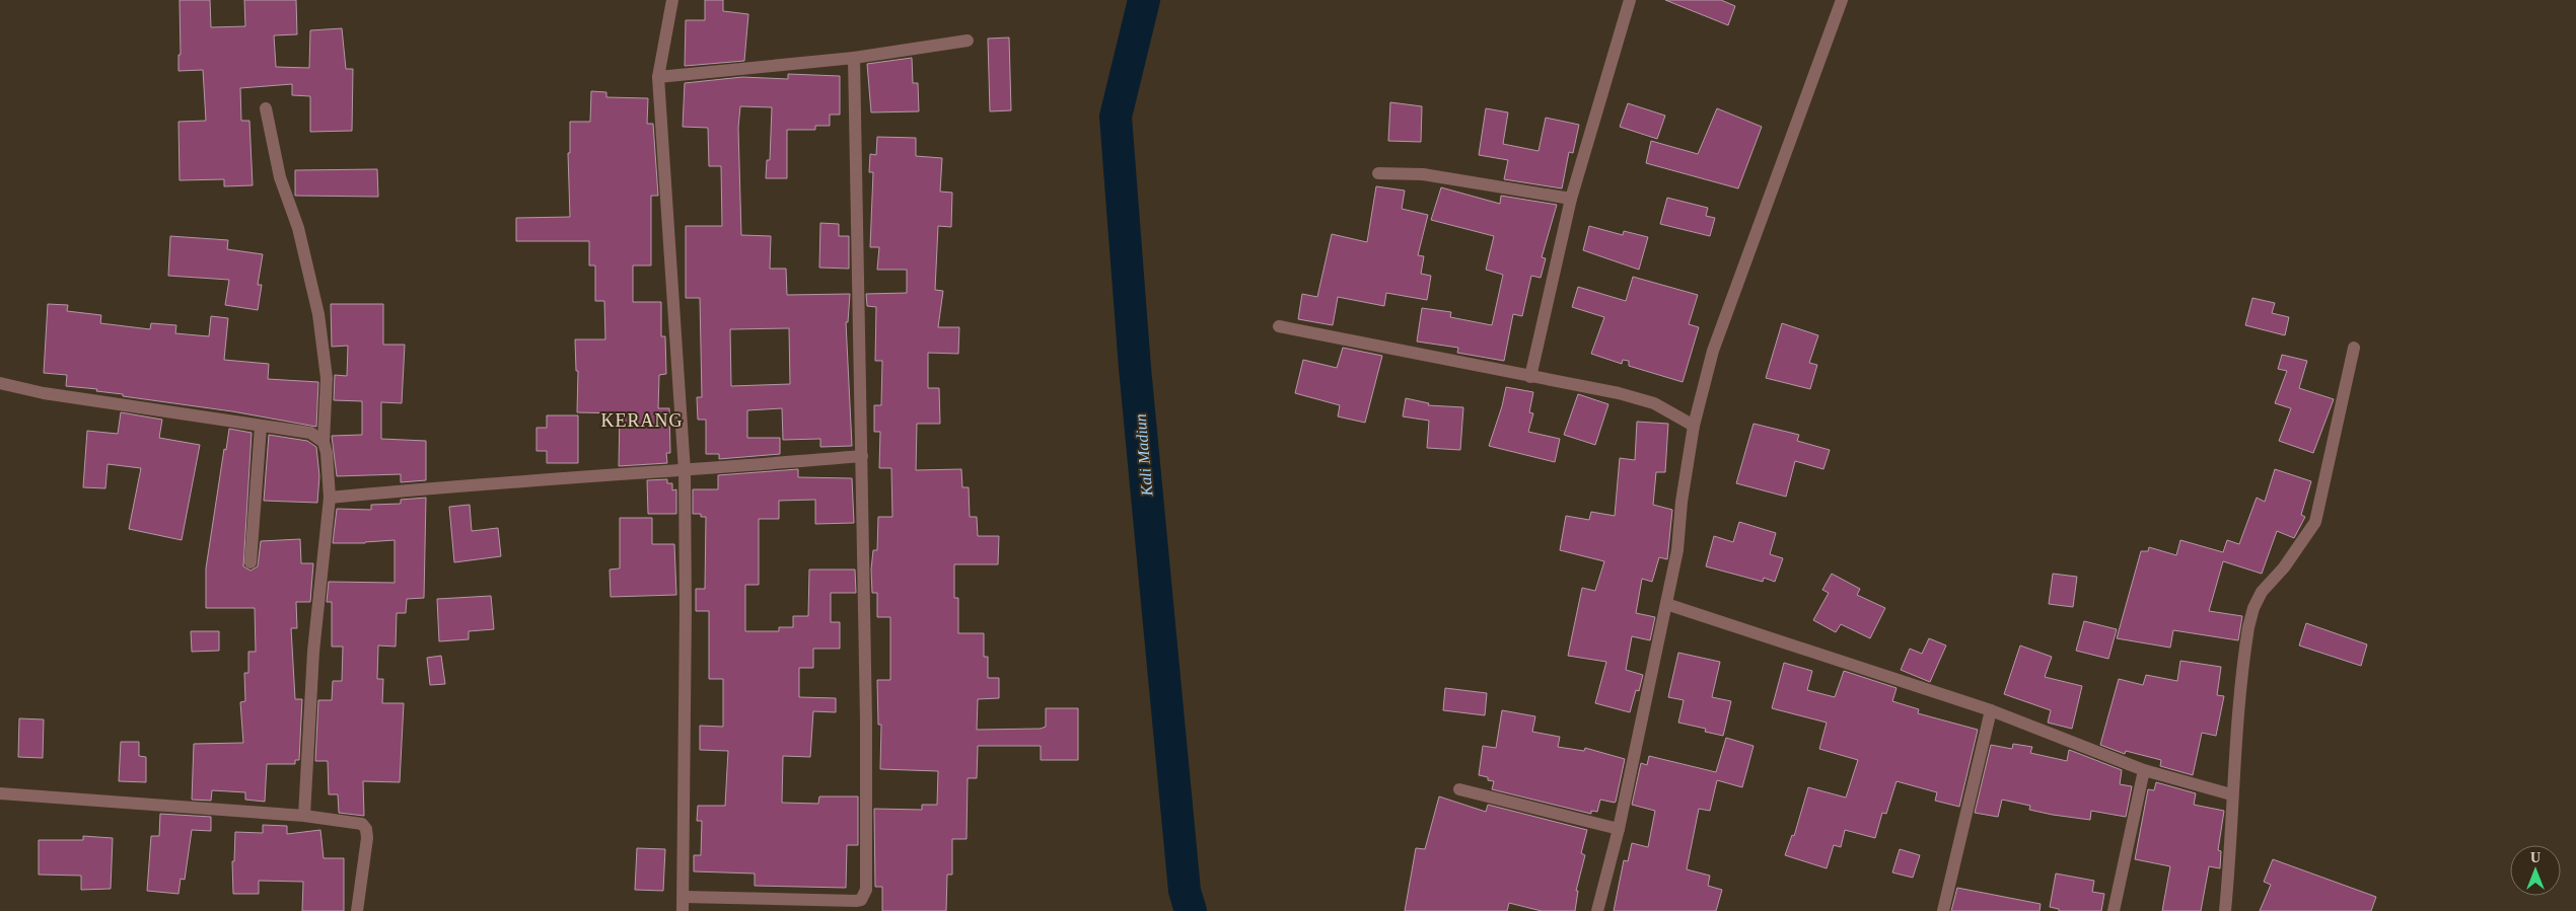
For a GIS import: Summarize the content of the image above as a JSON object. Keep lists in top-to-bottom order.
{
  "districts": ["KERANG"],
  "water": ["Kali Madiun"],
  "north": "top"
}
